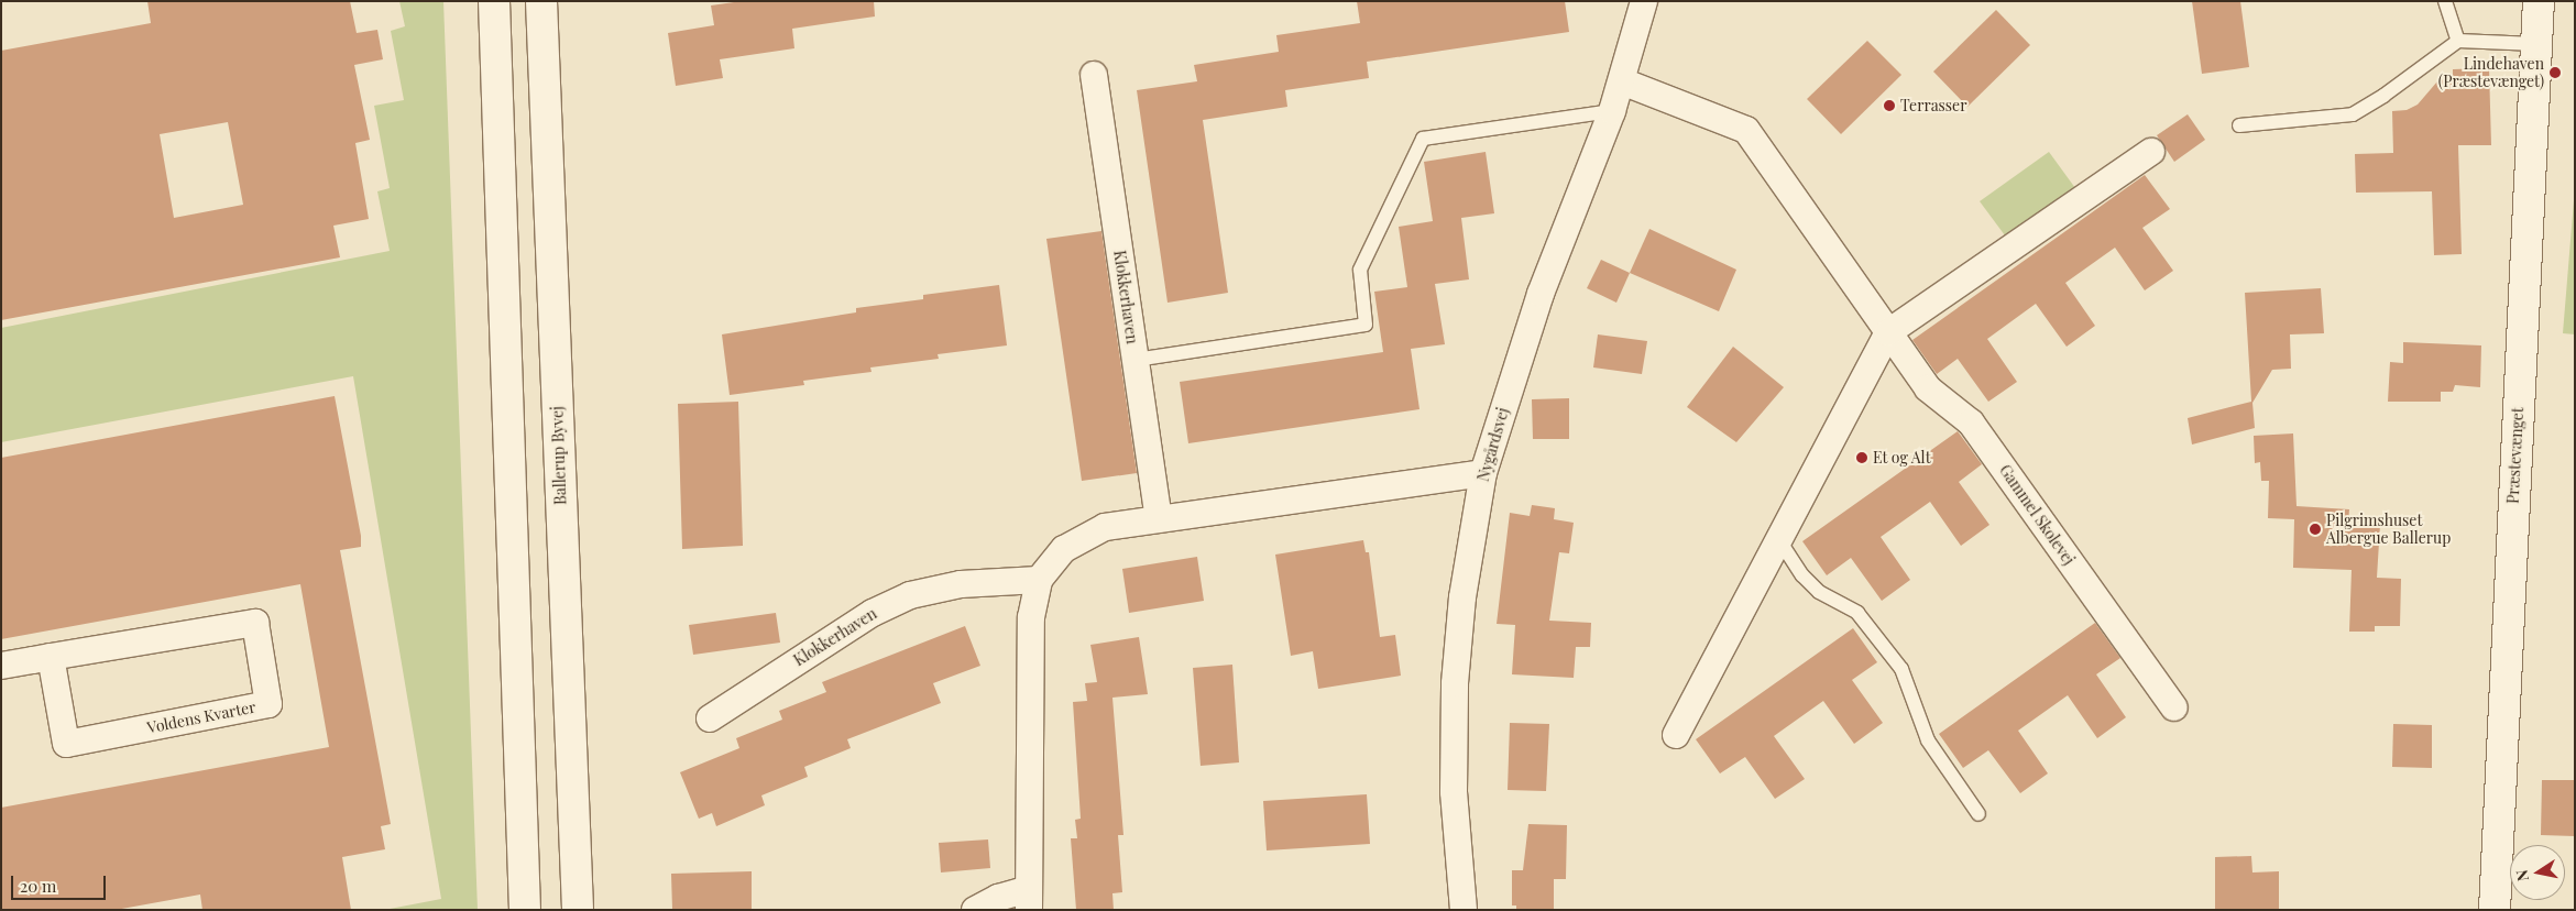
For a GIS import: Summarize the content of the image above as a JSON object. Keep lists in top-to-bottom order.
{
  "streets": {
    "main road": ["Ballerup Byvej", "Præstevænget"],
    "street": [
      "Klokkerhaven",
      "Nygårdsvej",
      "Gammel Skolevej",
      "Voldens Kvarter"
    ]
  },
  "crossings": [
    ["Nygårdsvej", "Gammel Skolevej"]
  ],
  "places": [
    "Lindehaven (Præstevænget)",
    "Terrasser",
    "Et og Alt",
    "Pilgrimshuset Albergue Ballerup"
  ],
  "scale_bar": "20 m",
  "north": "left"
}
